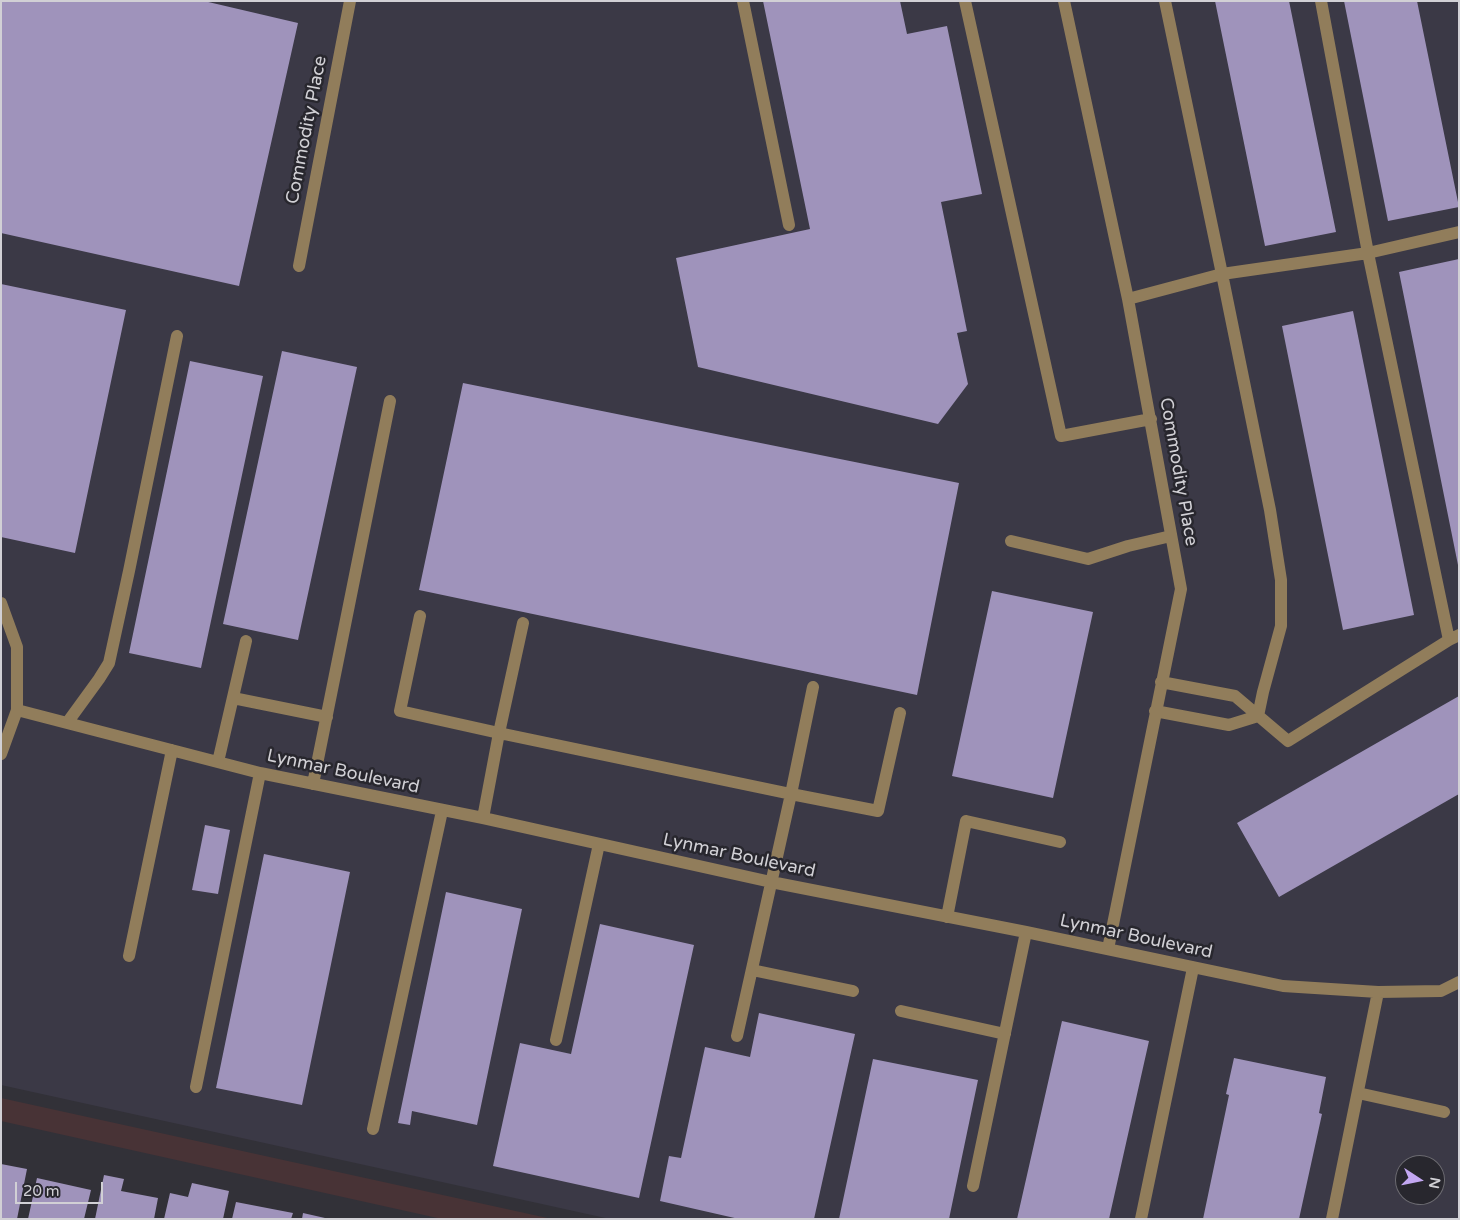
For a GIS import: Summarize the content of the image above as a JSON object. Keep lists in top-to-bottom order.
{
  "streets": {
    "lane": ["Commodity Place", "Lynmar Boulevard"]
  },
  "crossings": [
    ["Commodity Place", "Lynmar Boulevard"]
  ],
  "scale_bar": "20 m",
  "north": "right"
}
